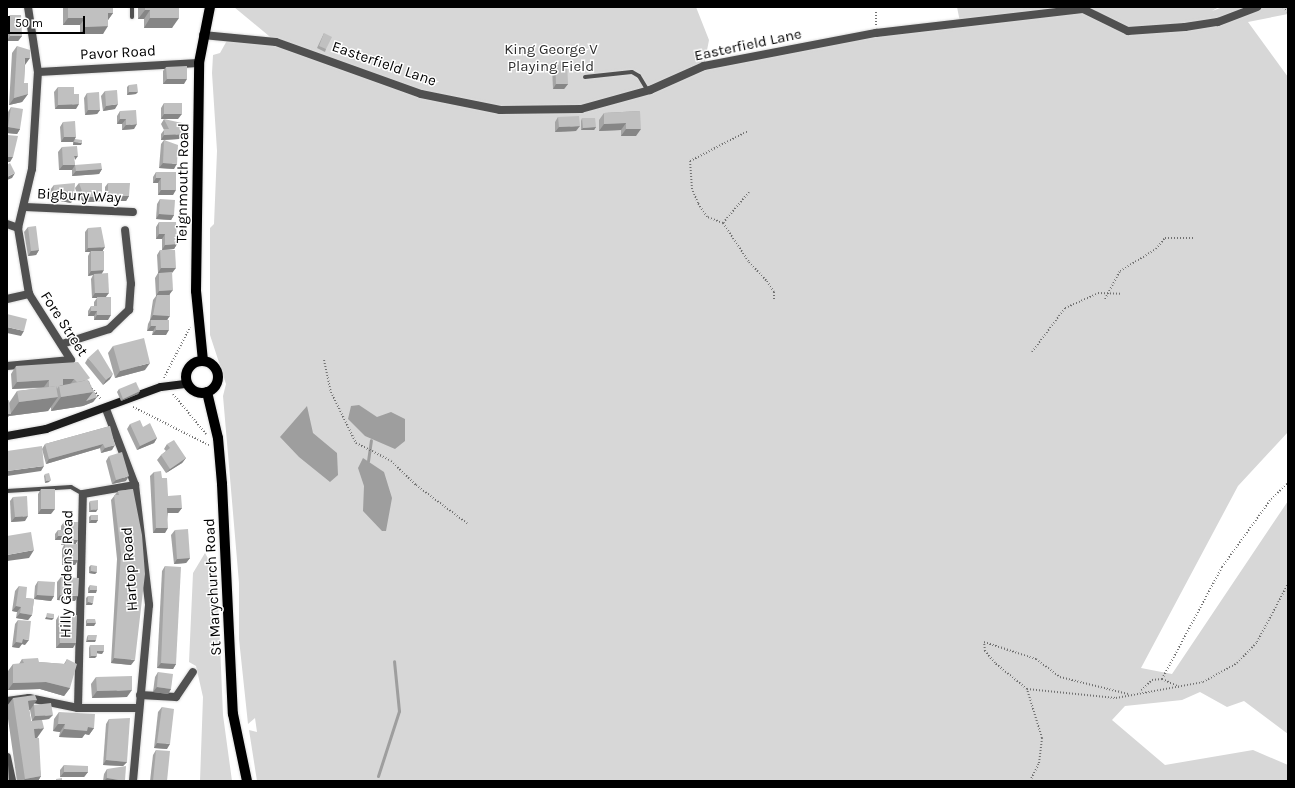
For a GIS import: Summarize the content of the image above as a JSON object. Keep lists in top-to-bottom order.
{
  "streets": {
    "main road": ["Teignmouth Road", "St Marychurch Road"],
    "street": [
      "Easterfield Lane",
      "Pavor Road",
      "Bigbury Way",
      "Fore Street",
      "Hartop Road",
      "Hilly Gardens Road"
    ]
  },
  "crossings": [
    ["Easterfield Lane", "Teignmouth Road"],
    ["Pavor Road", "Teignmouth Road"],
    ["Pavor Road", "Fore Street"],
    ["Teignmouth Road", "St Marychurch Road"],
    ["Bigbury Way", "Fore Street"],
    ["Fore Street", "Hartop Road"],
    ["Hartop Road", "Hilly Gardens Road"]
  ],
  "parks": ["King George V Playing Field"],
  "scale_bar": "50 m"
}
